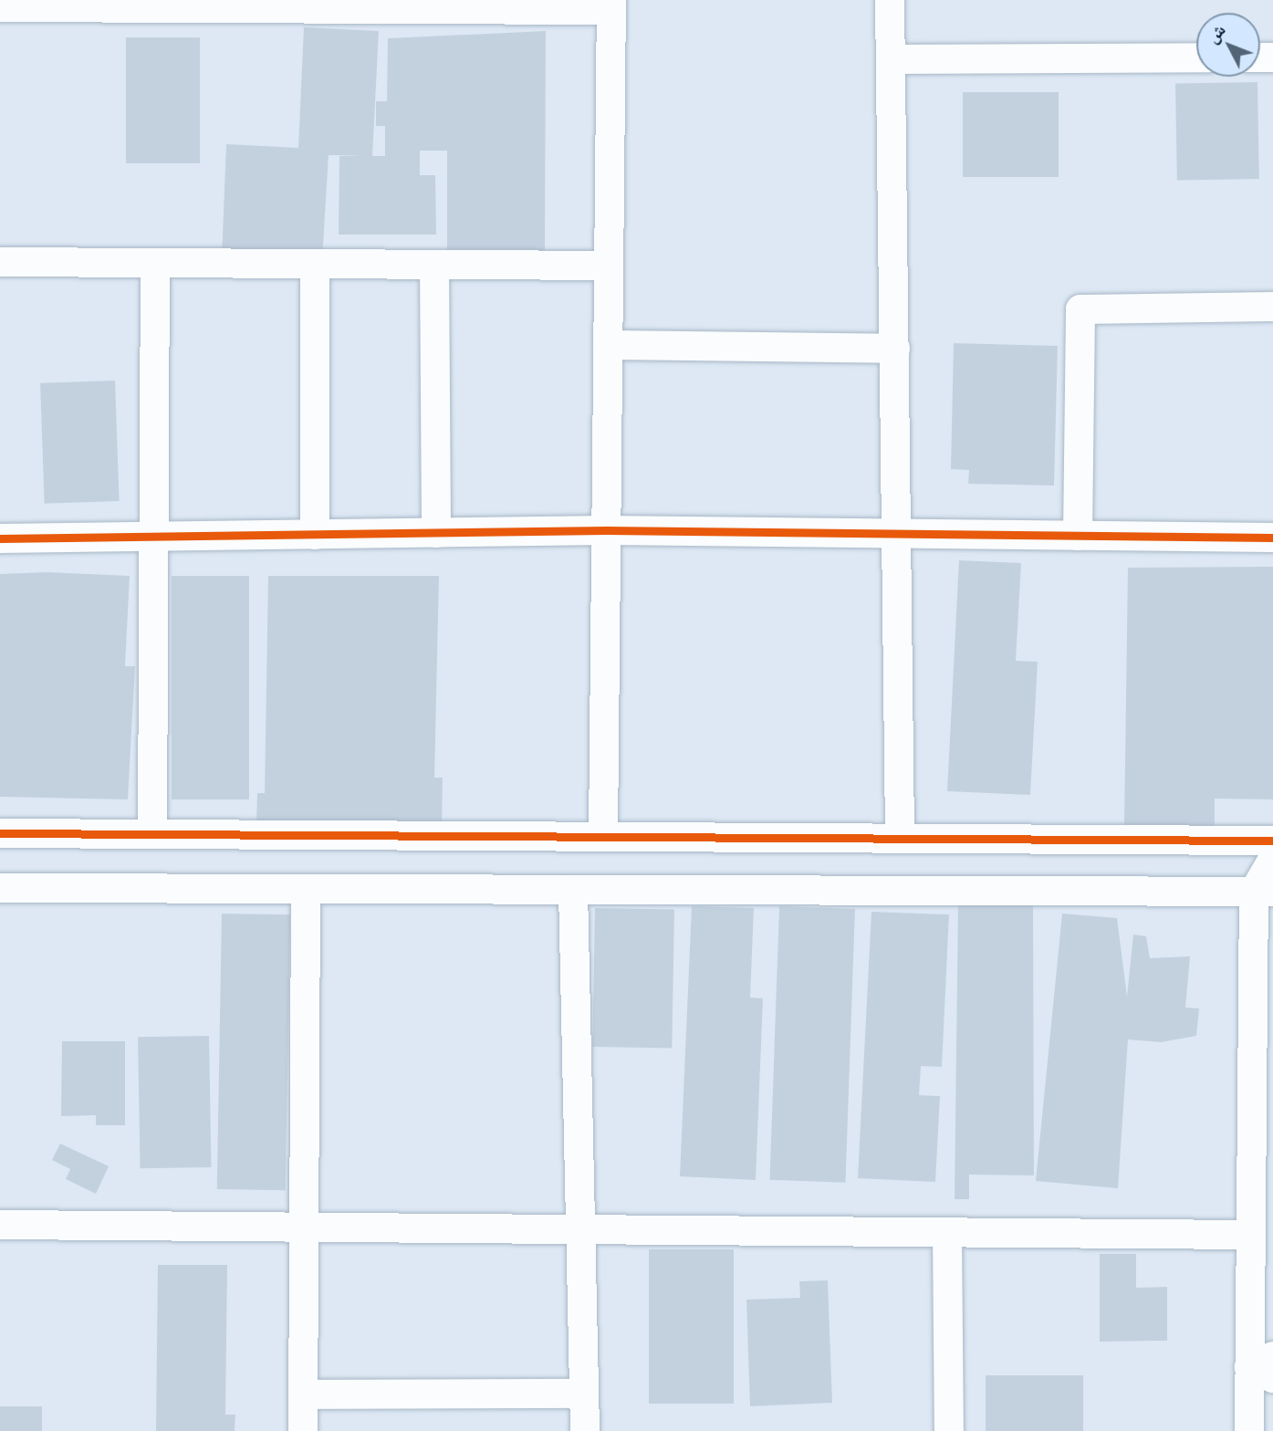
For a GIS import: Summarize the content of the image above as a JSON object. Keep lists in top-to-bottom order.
{
  "north": "top left"
}
